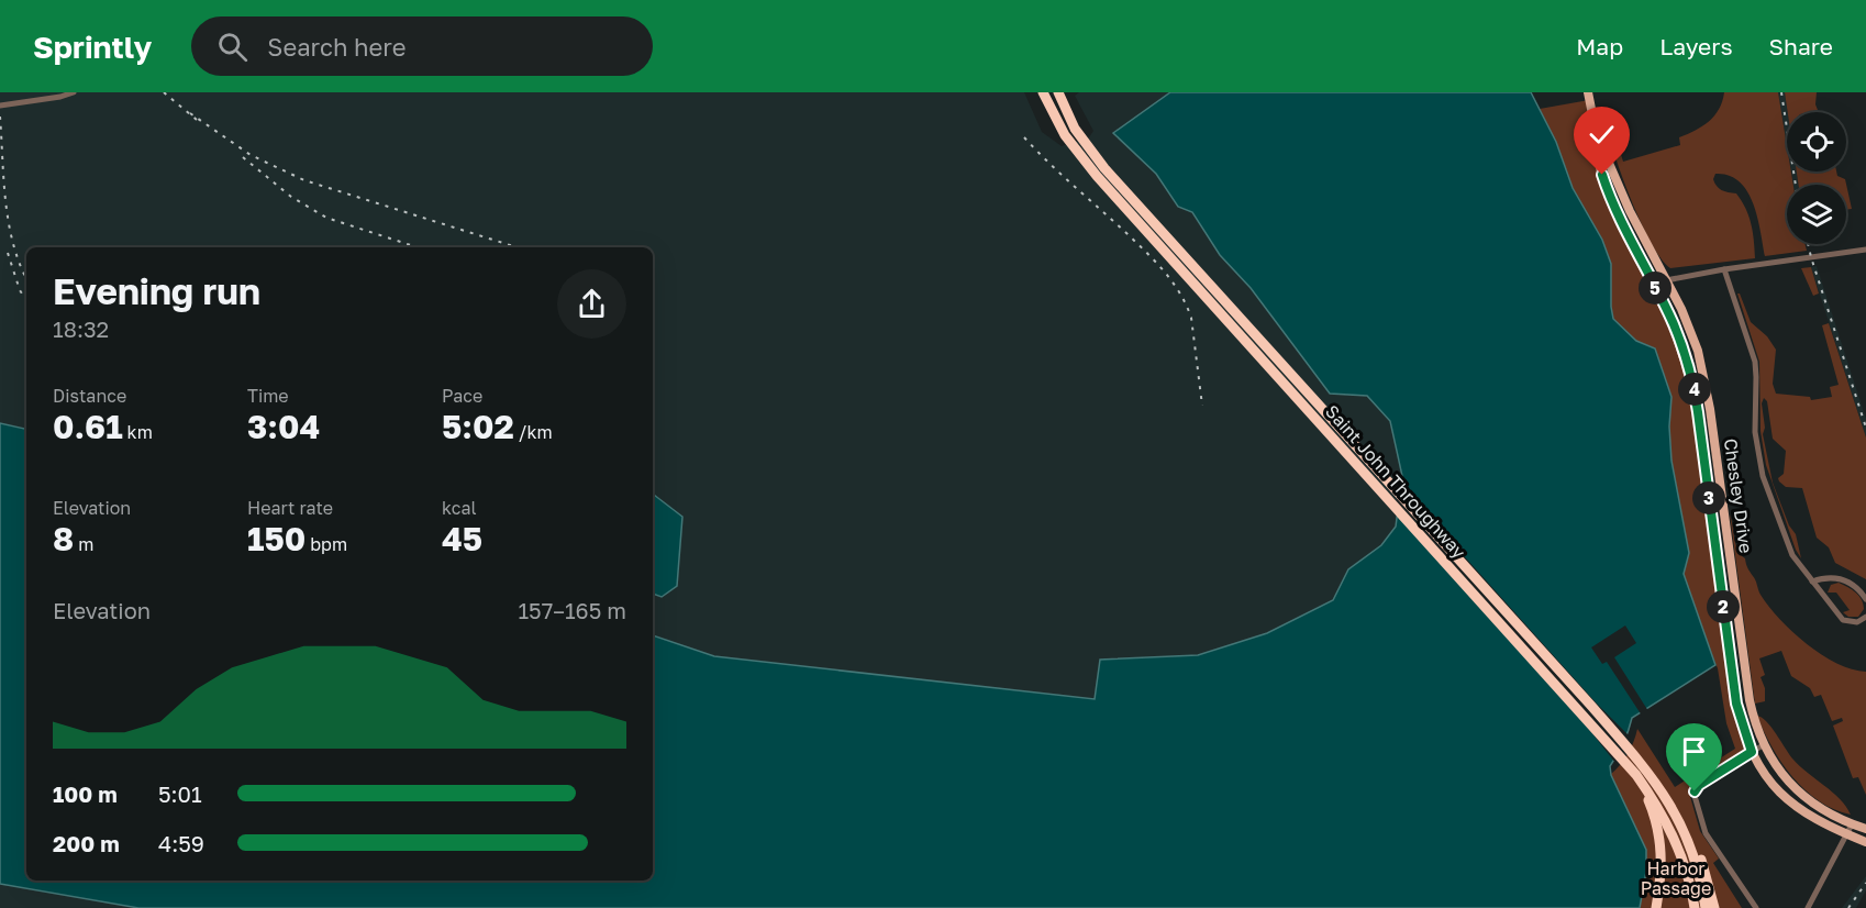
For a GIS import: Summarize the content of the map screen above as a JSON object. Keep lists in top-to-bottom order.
{
  "streets": {
    "highway": ["Saint John Throughway"],
    "main road": ["Chesley Drive"]
  },
  "parks": ["Harbor Passage"],
  "page": {
    "header": "Sprintly",
    "search": "Search here",
    "nav": ["Map", "Layers", "Share"],
    "heading": ["Evening run", "18:32"],
    "pins": [
      "5",
      "4",
      "3",
      "2"
    ],
    "stats": [
      ["Distance", "0.61 km"],
      ["Time", "3:04"],
      ["Pace", "5:02 /km"],
      ["Elevation", "8 m"],
      ["Heart rate", "150 bpm"],
      ["kcal", "45"]
    ],
    "chart": ["Elevation", "157–165 m"],
    "list": [
      {
        "name": "100 m",
        "note": "5:01"
      },
      {
        "name": "200 m",
        "note": "4:59"
      }
    ]
  }
}
